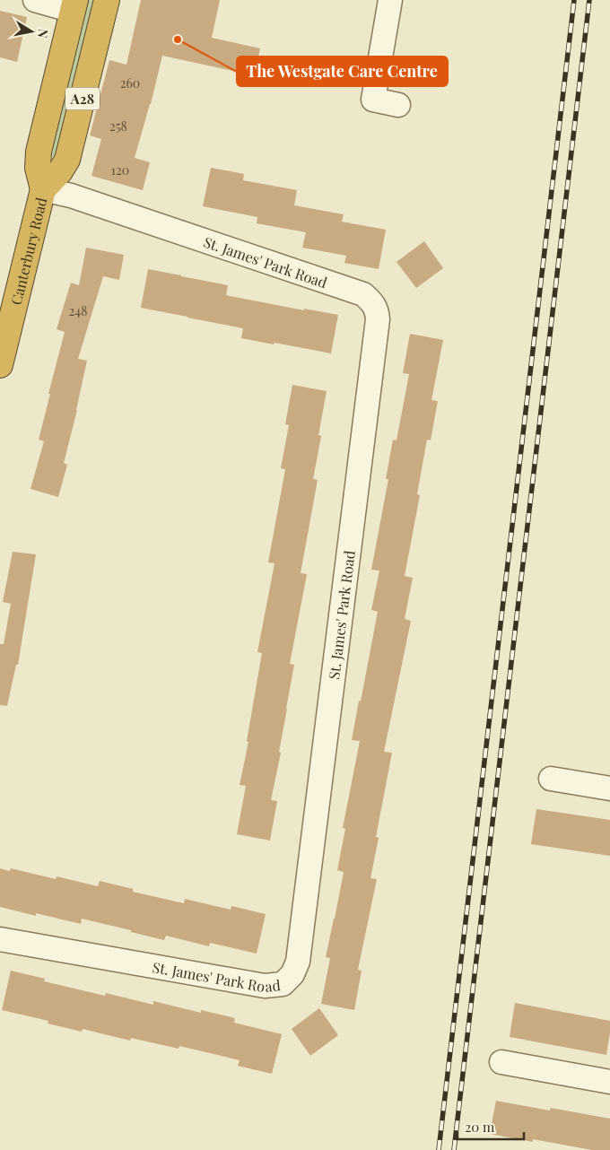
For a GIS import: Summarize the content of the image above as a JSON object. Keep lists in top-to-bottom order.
{
  "streets": {
    "highway": ["A28", "Canterbury Road"],
    "street": ["St. James' Park Road"]
  },
  "crossings": [
    ["Canterbury Road", "St. James' Park Road"]
  ],
  "places": ["The Westgate Care Centre"],
  "house_numbers": [
    "260",
    "258",
    "120",
    "248"
  ],
  "scale_bar": "20 m",
  "north": "right"
}
